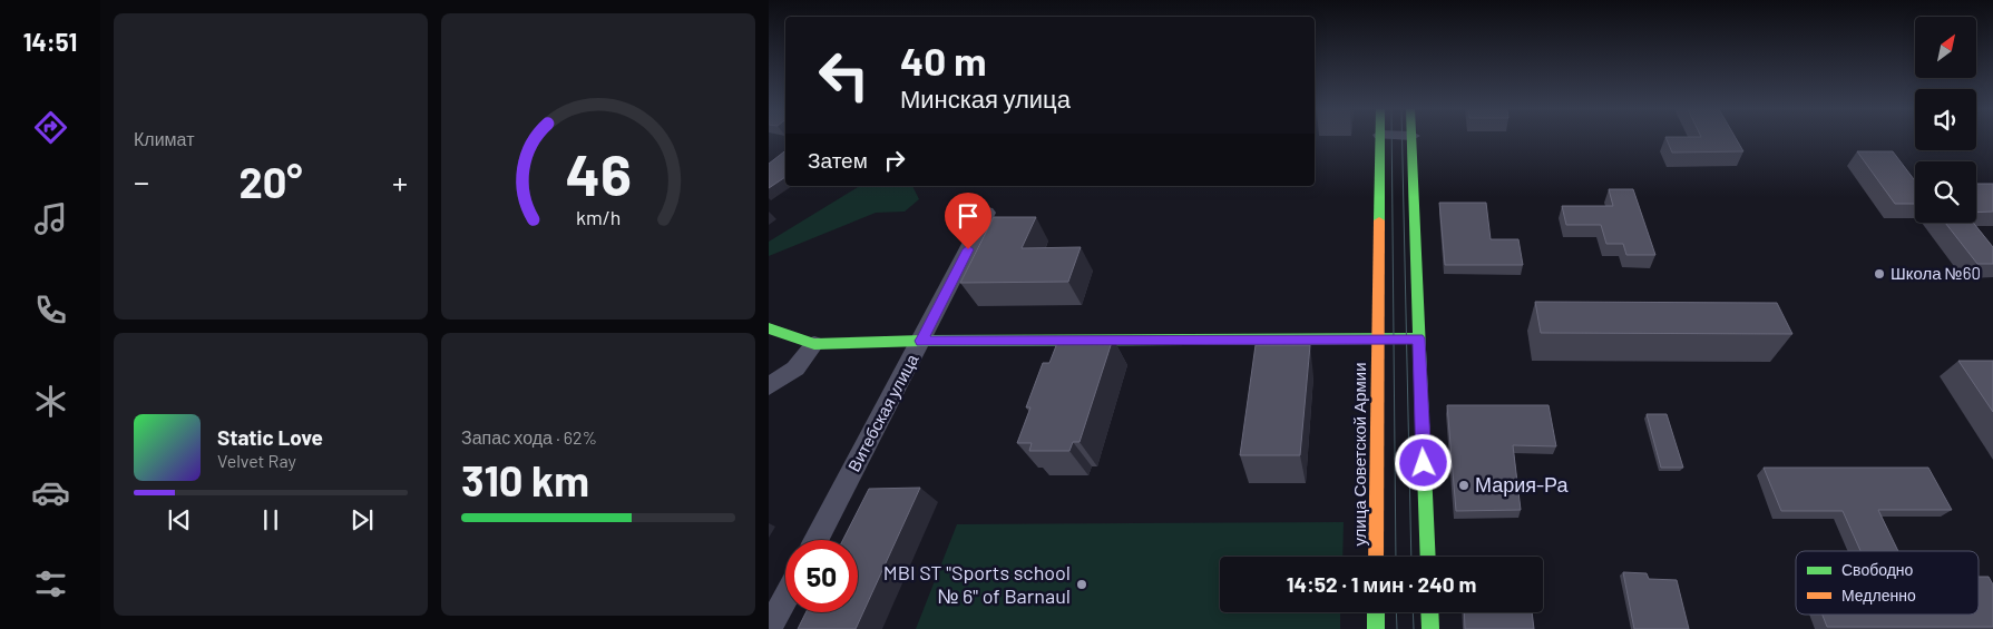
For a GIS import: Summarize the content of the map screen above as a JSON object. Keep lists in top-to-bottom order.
{
  "streets": {
    "main road": ["улица Советской Армии"],
    "street": ["Витебская улица"]
  },
  "places": ["Школа №60", "Мария-Ра", "MBI ST \"Sports school № 6\" of Barnaul"],
  "legend": ["Свободно", "Медленно"],
  "north": "top right",
  "page": {
    "tabs": "14:51",
    "tile": [
      "Климат",
      ["Запас хода · 62%", "310 km"]
    ],
    "turn": ["40 m", "Минская улица"],
    "then": "Затем",
    "heat": ["−", "20°", "+"],
    "song": ["Static Love", "Velvet Ray"],
    "limit": "50",
    "trip": "14:52 · 1 мин · 240 m",
    "gauge": ["46", "km/h"]
  }
}
